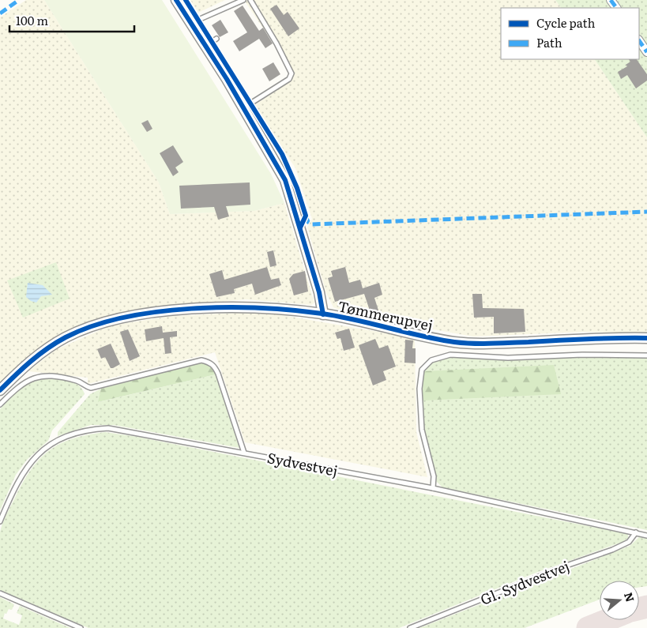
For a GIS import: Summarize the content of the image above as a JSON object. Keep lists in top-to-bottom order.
{
  "streets": {
    "street": ["Tømmerupvej"],
    "lane": ["Sydvestvej", "Gl. Sydvestvej"]
  },
  "crossings": [
    ["Sydvestvej", "Gl. Sydvestvej"]
  ],
  "legend": ["Cycle path", "Path"],
  "scale_bar": "100 m",
  "north": "right"
}
